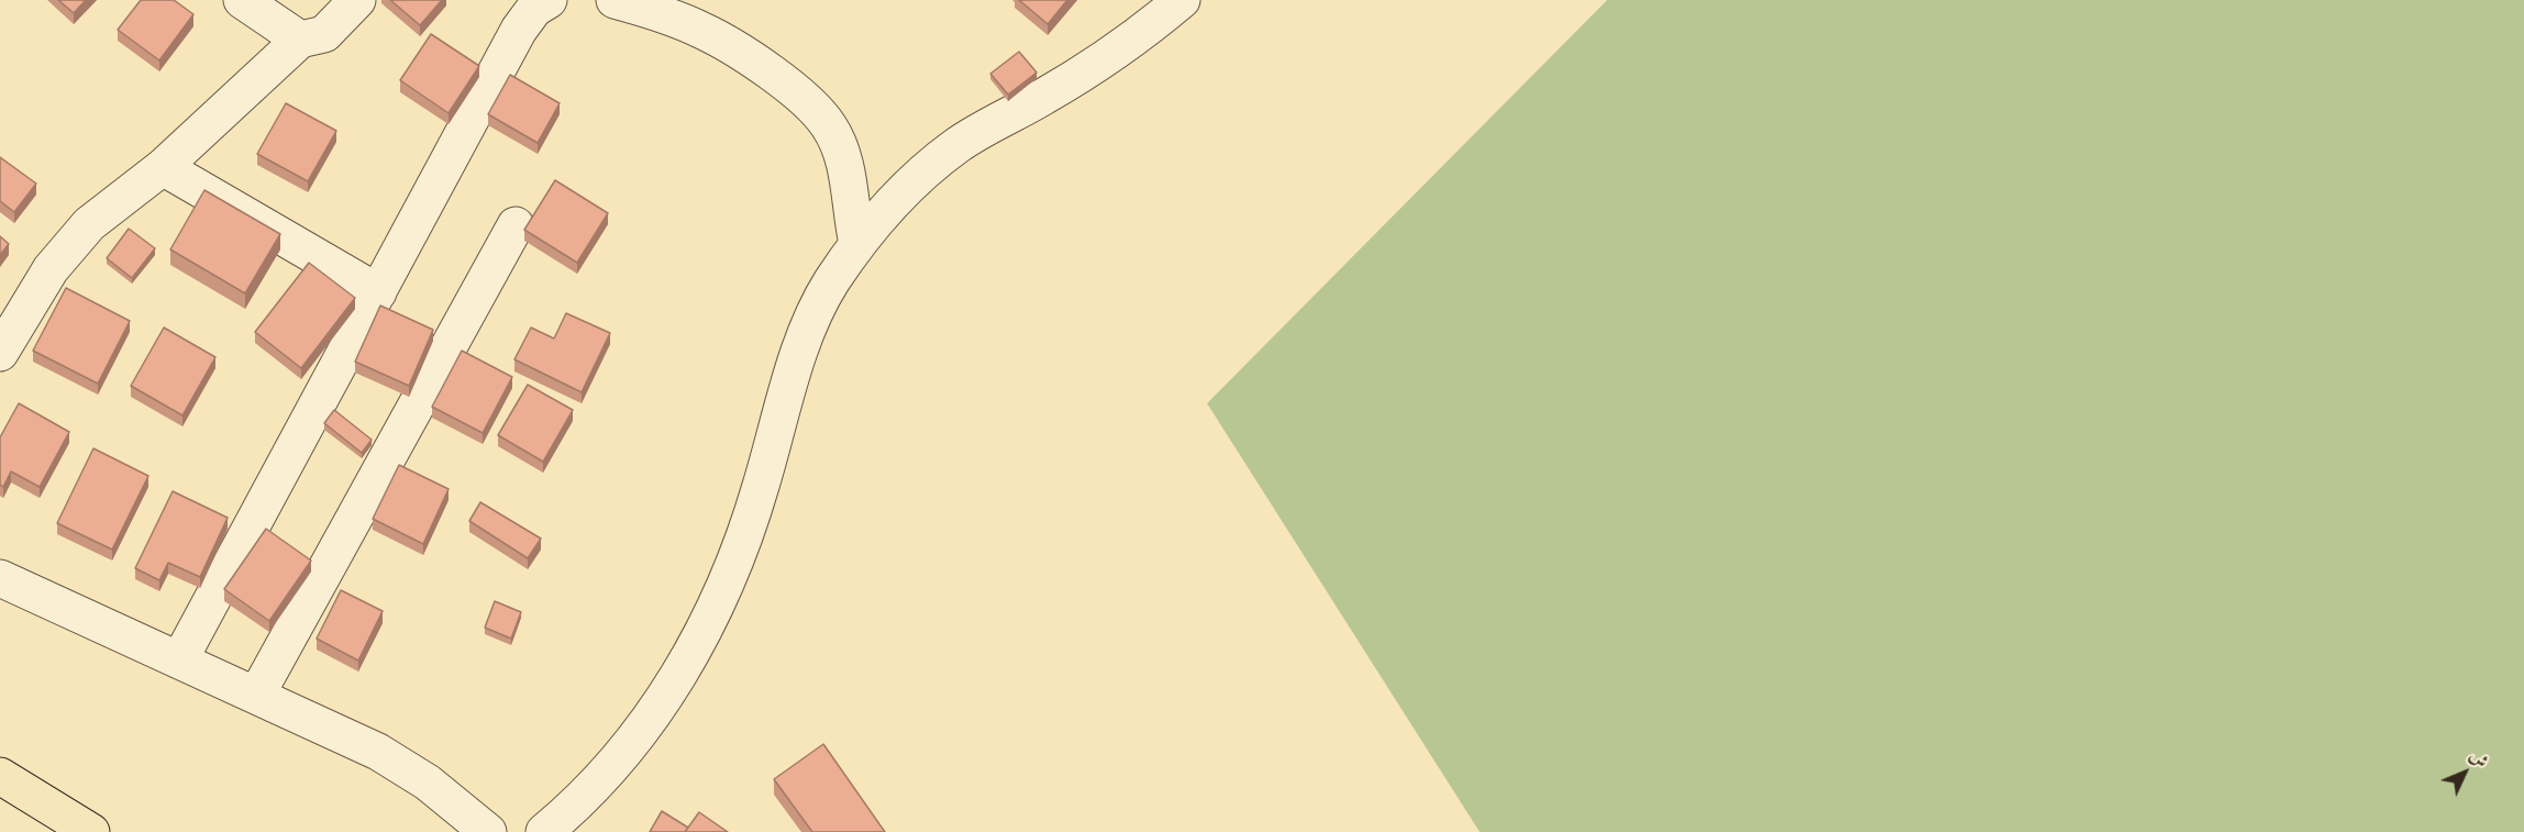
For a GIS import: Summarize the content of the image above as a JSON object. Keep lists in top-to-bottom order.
{
  "north": "top right"
}
